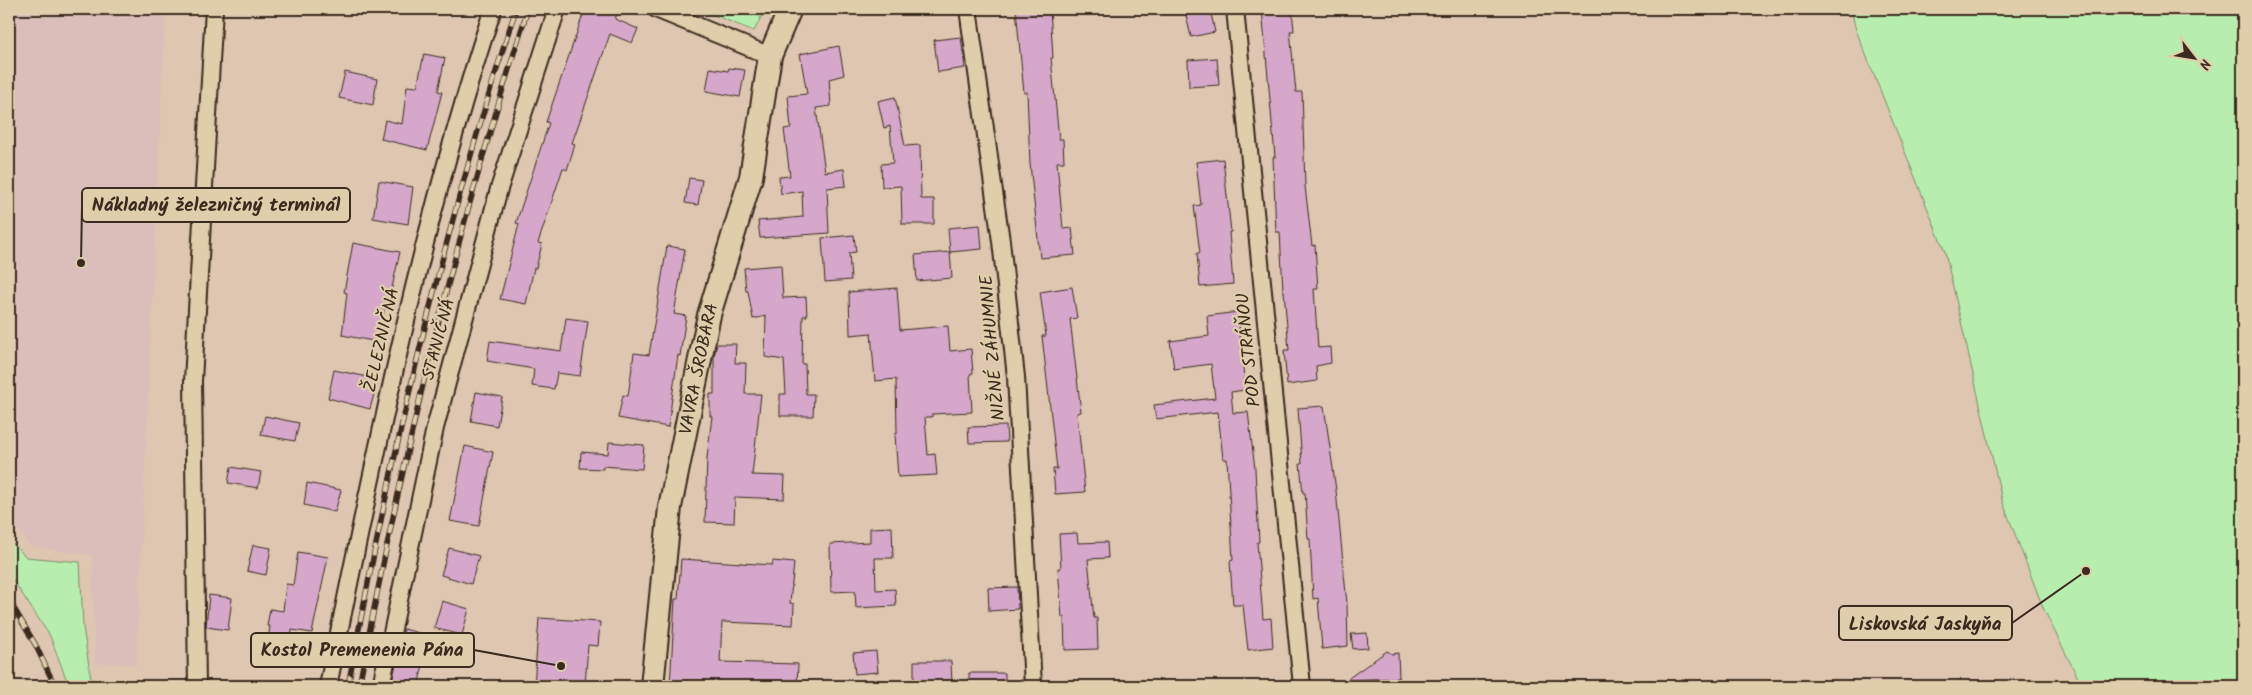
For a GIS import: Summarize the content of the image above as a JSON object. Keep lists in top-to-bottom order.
{
  "streets": {
    "street": [
      "STANIČNÁ",
      "ŽELEZNIČNÁ",
      "NIŽNÉ ZÁHUMNIE",
      "POD STRÁŇOU",
      "VAVRA ŠROBÁRA"
    ]
  },
  "places": ["Nákladný železničný terminál", "Liskovská Jaskyňa", "Kostol Premenenia Pána"],
  "north": "bottom right"
}
